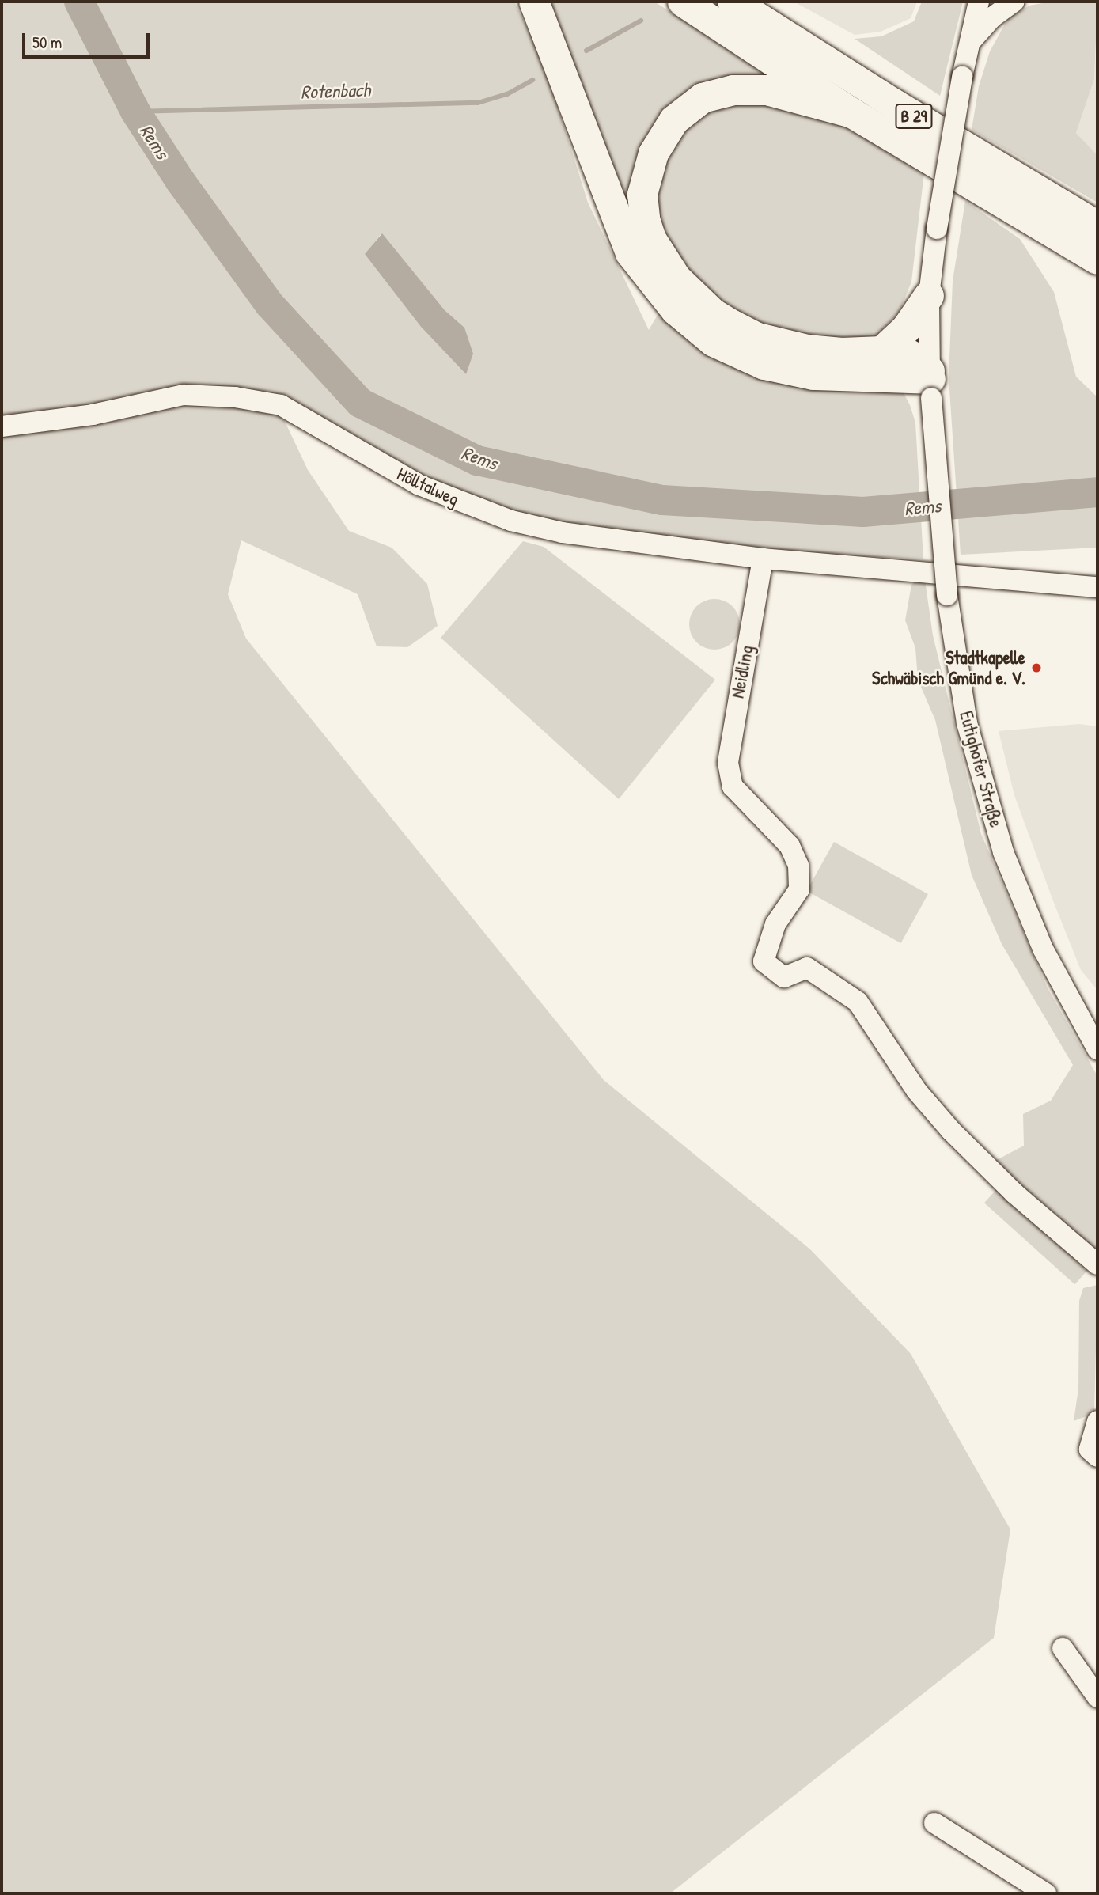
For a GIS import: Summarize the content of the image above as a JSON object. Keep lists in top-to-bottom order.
{
  "streets": {
    "highway": ["B 29"],
    "street": ["Hölltalweg", "Neidling", "Eutighofer Straße"]
  },
  "crossings": [
    ["Hölltalweg", "Neidling"]
  ],
  "water": ["Rotenbach", "Rems"],
  "places": ["Stadtkapelle Schwäbisch Gmünd e. V."],
  "scale_bar": "50 m"
}
